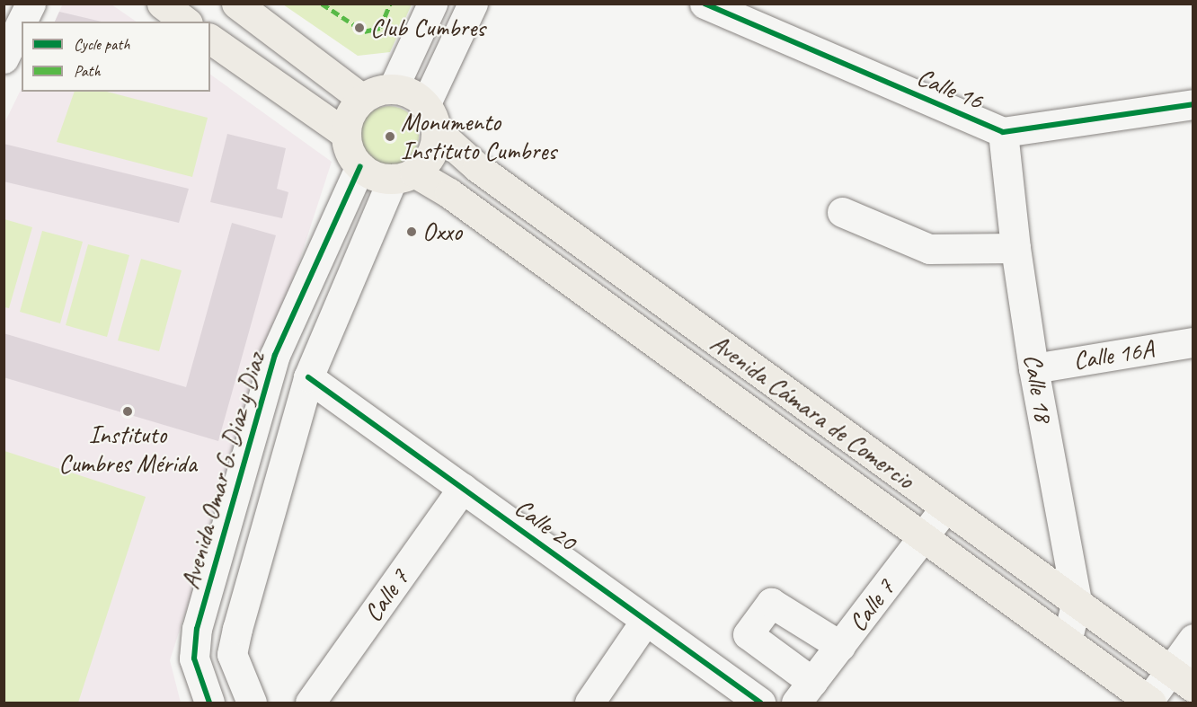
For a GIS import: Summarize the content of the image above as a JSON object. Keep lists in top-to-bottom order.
{
  "streets": {
    "main road": ["Avenida Cámara de Comercio"],
    "street": [
      "Calle 16",
      "Calle 16A",
      "Calle 18",
      "Avenida Omar G. Diaz y Diaz",
      "Calle 20",
      "Calle 7"
    ]
  },
  "crossings": [
    ["Calle 16", "Calle 18"],
    ["Calle 16A", "Calle 18"],
    ["Calle 18", "Avenida Cámara de Comercio"],
    ["Avenida Cámara de Comercio", "Avenida Omar G. Diaz y Diaz"],
    ["Avenida Cámara de Comercio", "Calle 7"],
    ["Calle 20", "Calle 7"]
  ],
  "places": [
    "Club Cumbres",
    "Monumento Instituto Cumbres",
    "Oxxo",
    "Instituto Cumbres Mérida"
  ],
  "legend": ["Cycle path", "Path"]
}
